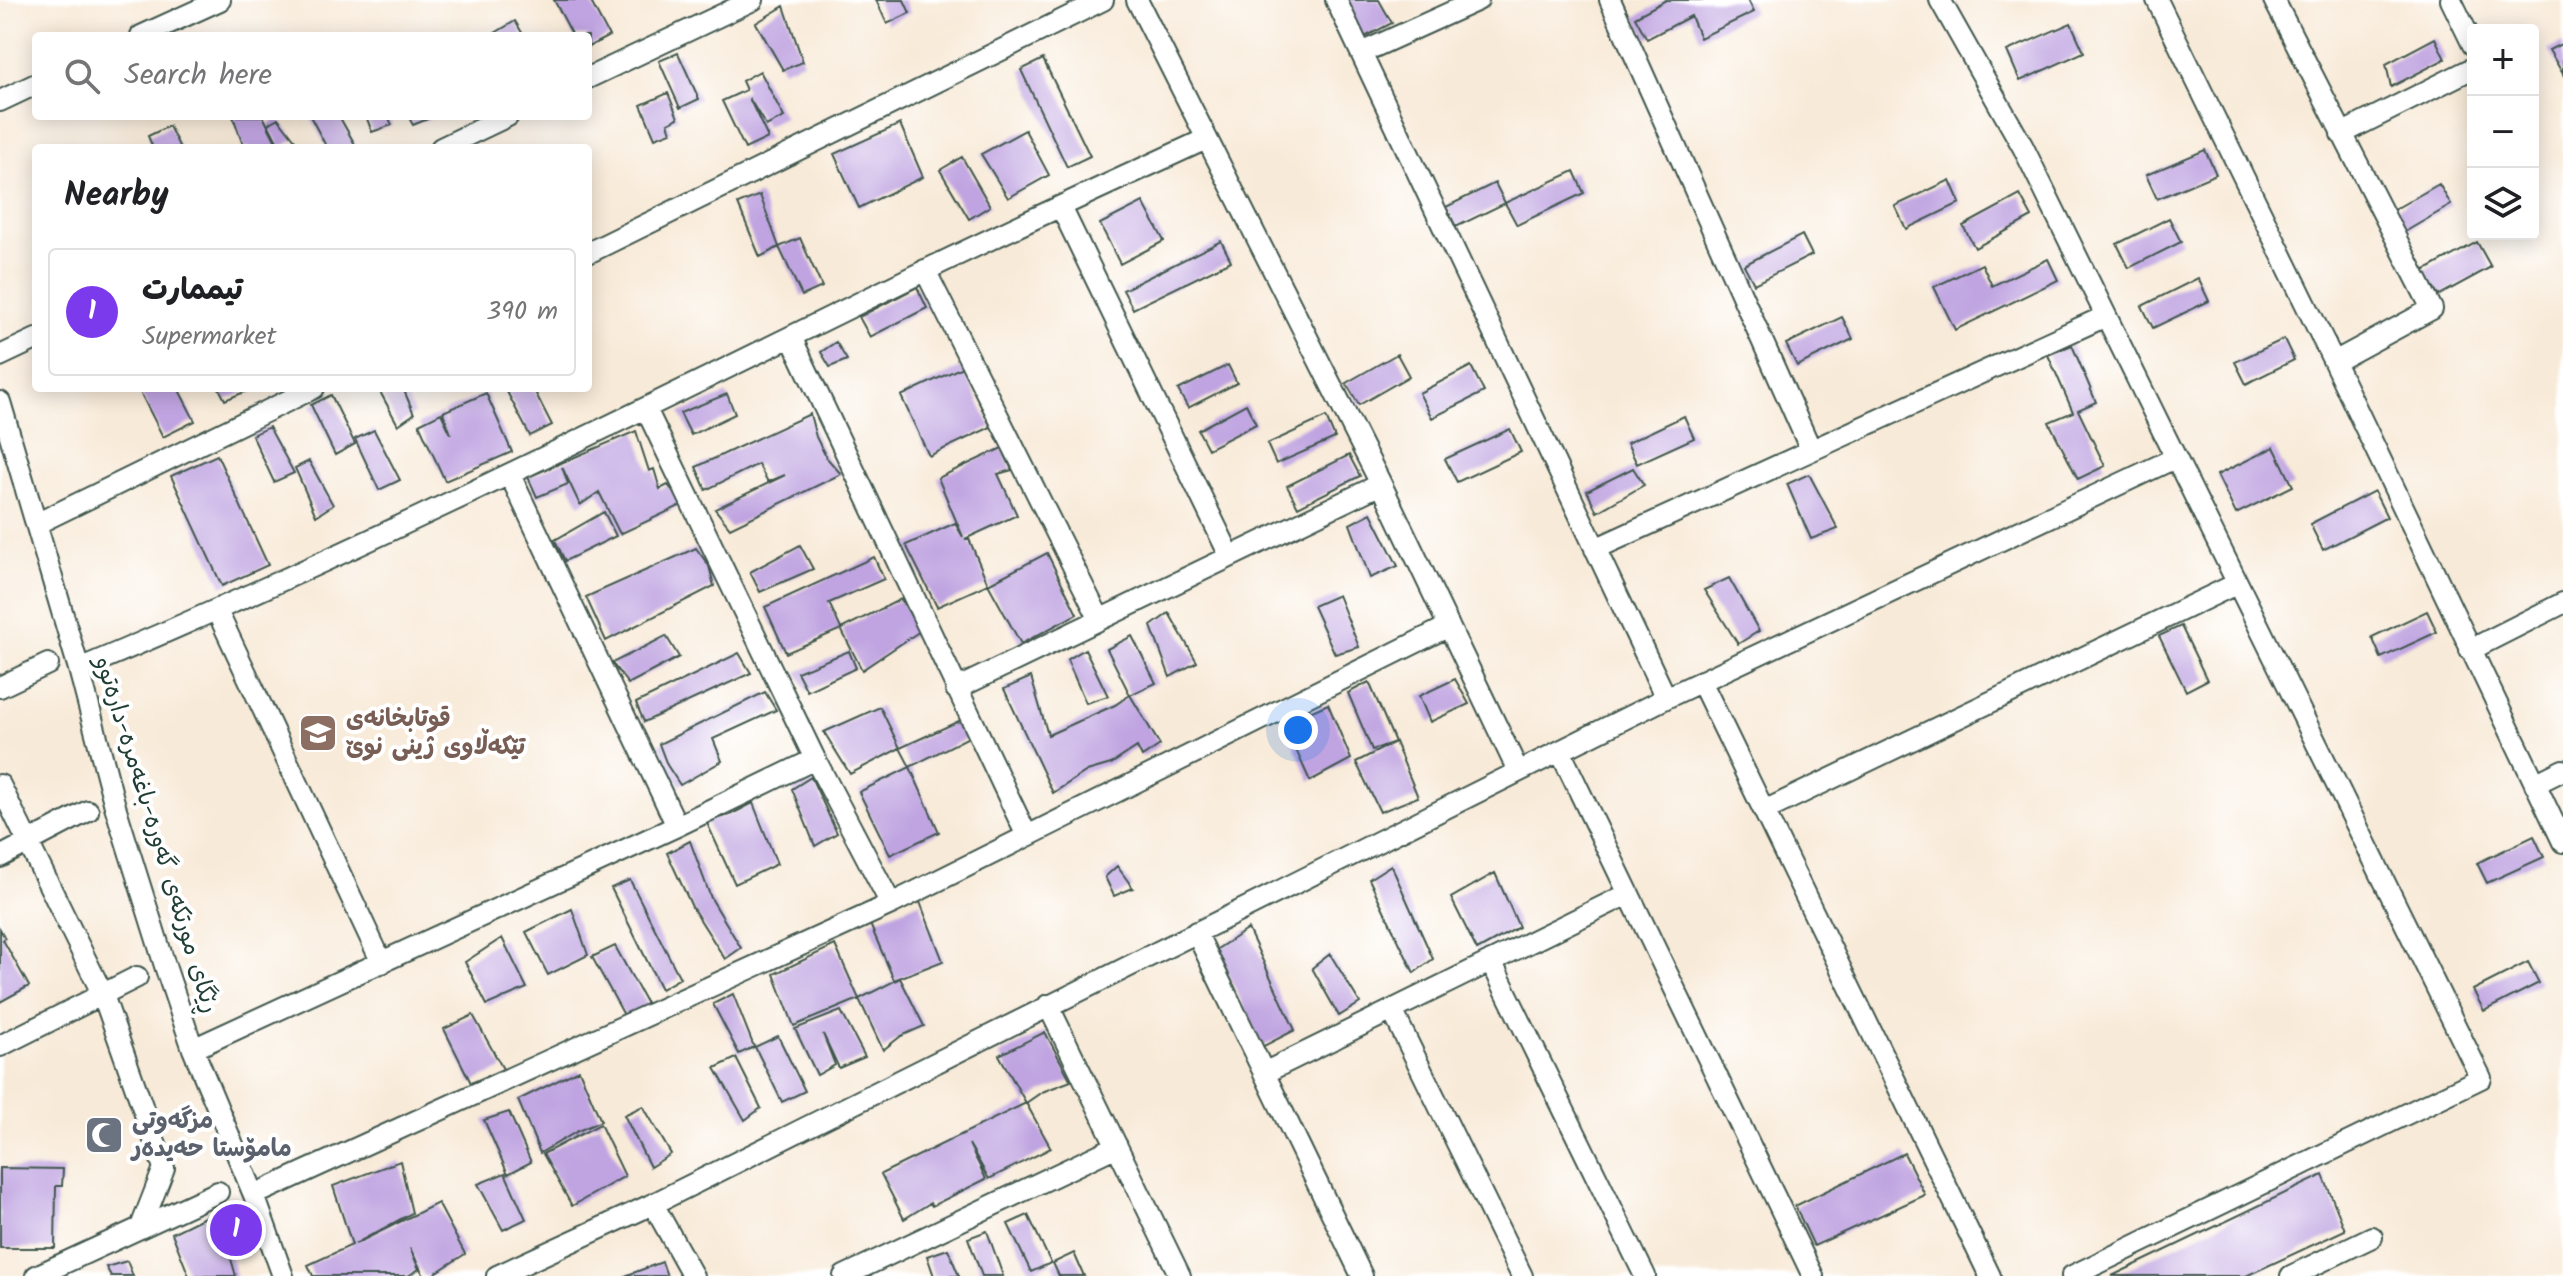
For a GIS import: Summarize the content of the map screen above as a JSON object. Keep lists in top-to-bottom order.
{
  "streets": {
    "street": ["ڕێگای مورتکەی گەورە-باغەمرە-دارەتوو"]
  },
  "places": {
    "school or university": ["قوتابخانەی تێکەڵاوی ژینی نوێ"],
    "mosque": ["مزگەوتی مامۆستا حەیدەر"]
  },
  "page": {
    "map_buttons": ["+", "−"],
    "search": "Search here",
    "heading": "Nearby",
    "list": [
      {
        "mark": "1",
        "name": "تیممارت",
        "note": "Supermarket",
        "value": "390 m"
      }
    ],
    "pins": "1"
  }
}
